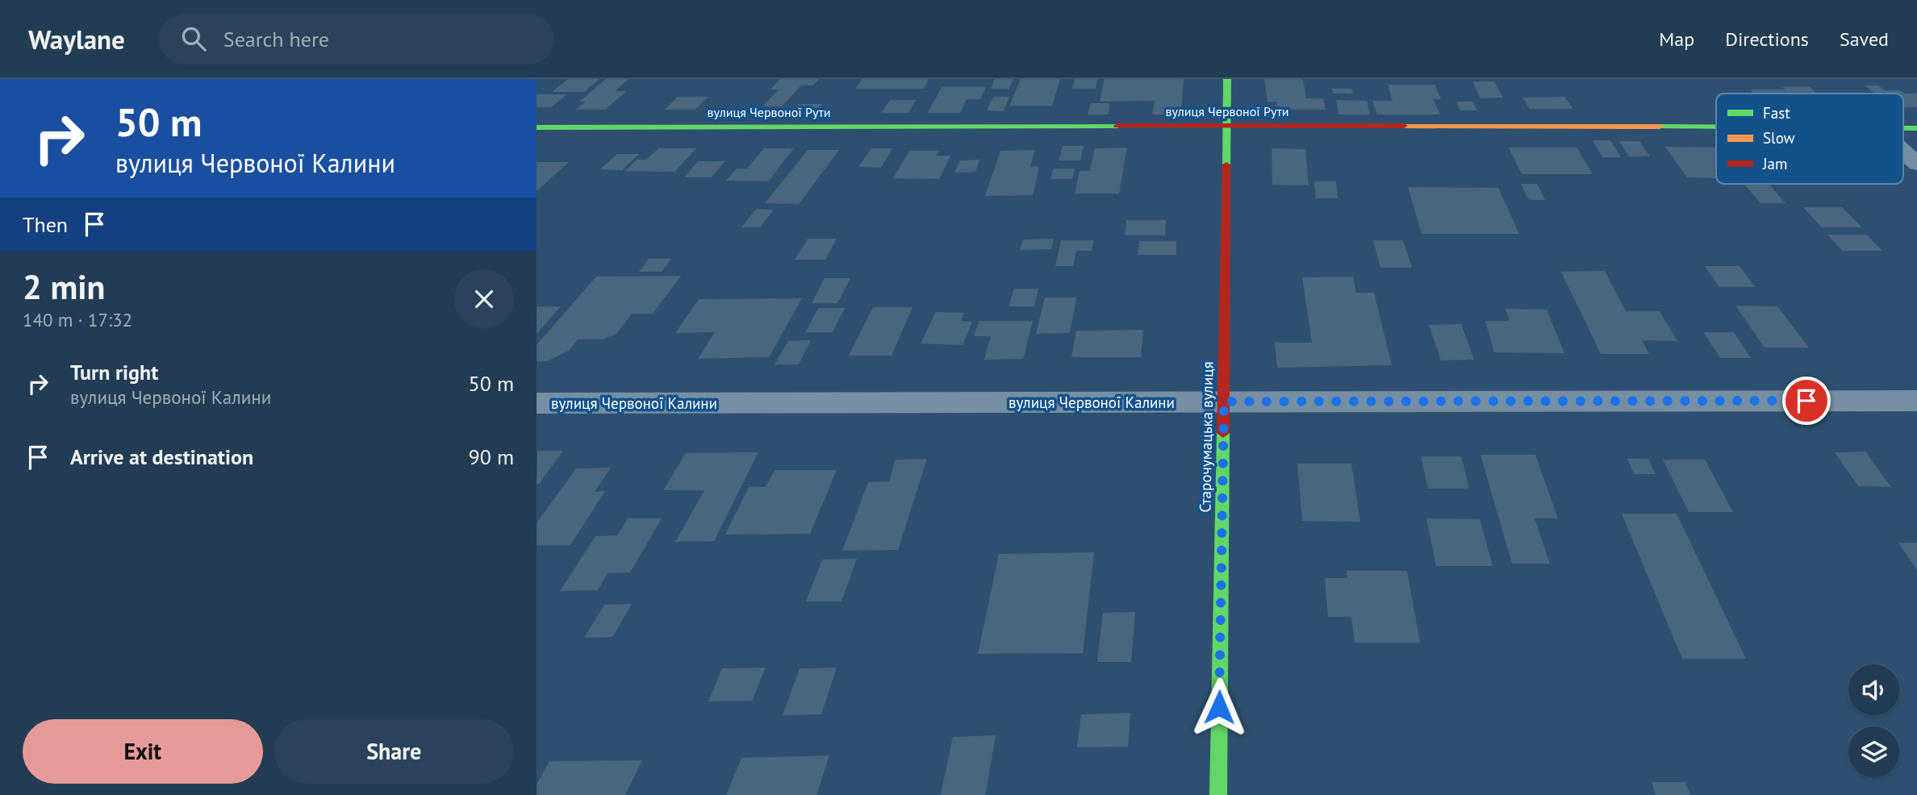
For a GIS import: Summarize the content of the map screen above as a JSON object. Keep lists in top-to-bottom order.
{
  "streets": {
    "street": ["вулиця Червоної Рути", "вулиця Червоної Калини", "Старочумацька вулиця"]
  },
  "crossings": [
    ["вулиця Червоної Рути", "Старочумацька вулиця"],
    ["вулиця Червоної Калини", "Старочумацька вулиця"]
  ],
  "legend": ["Fast", "Slow", "Jam"],
  "page": {
    "header": "Waylane",
    "search": "Search here",
    "nav": ["Map", "Directions", "Saved"],
    "turn": ["50 m", "вулиця Червоної Калини"],
    "then": "Then",
    "heading": ["2 min", "140 m · 17:32"],
    "list": [
      {
        "name": "Turn right",
        "note": "вулиця Червоної Калини",
        "value": "50 m"
      },
      {
        "name": "Arrive at destination",
        "value": "90 m"
      }
    ],
    "buttons": ["Exit", "Share"]
  }
}
